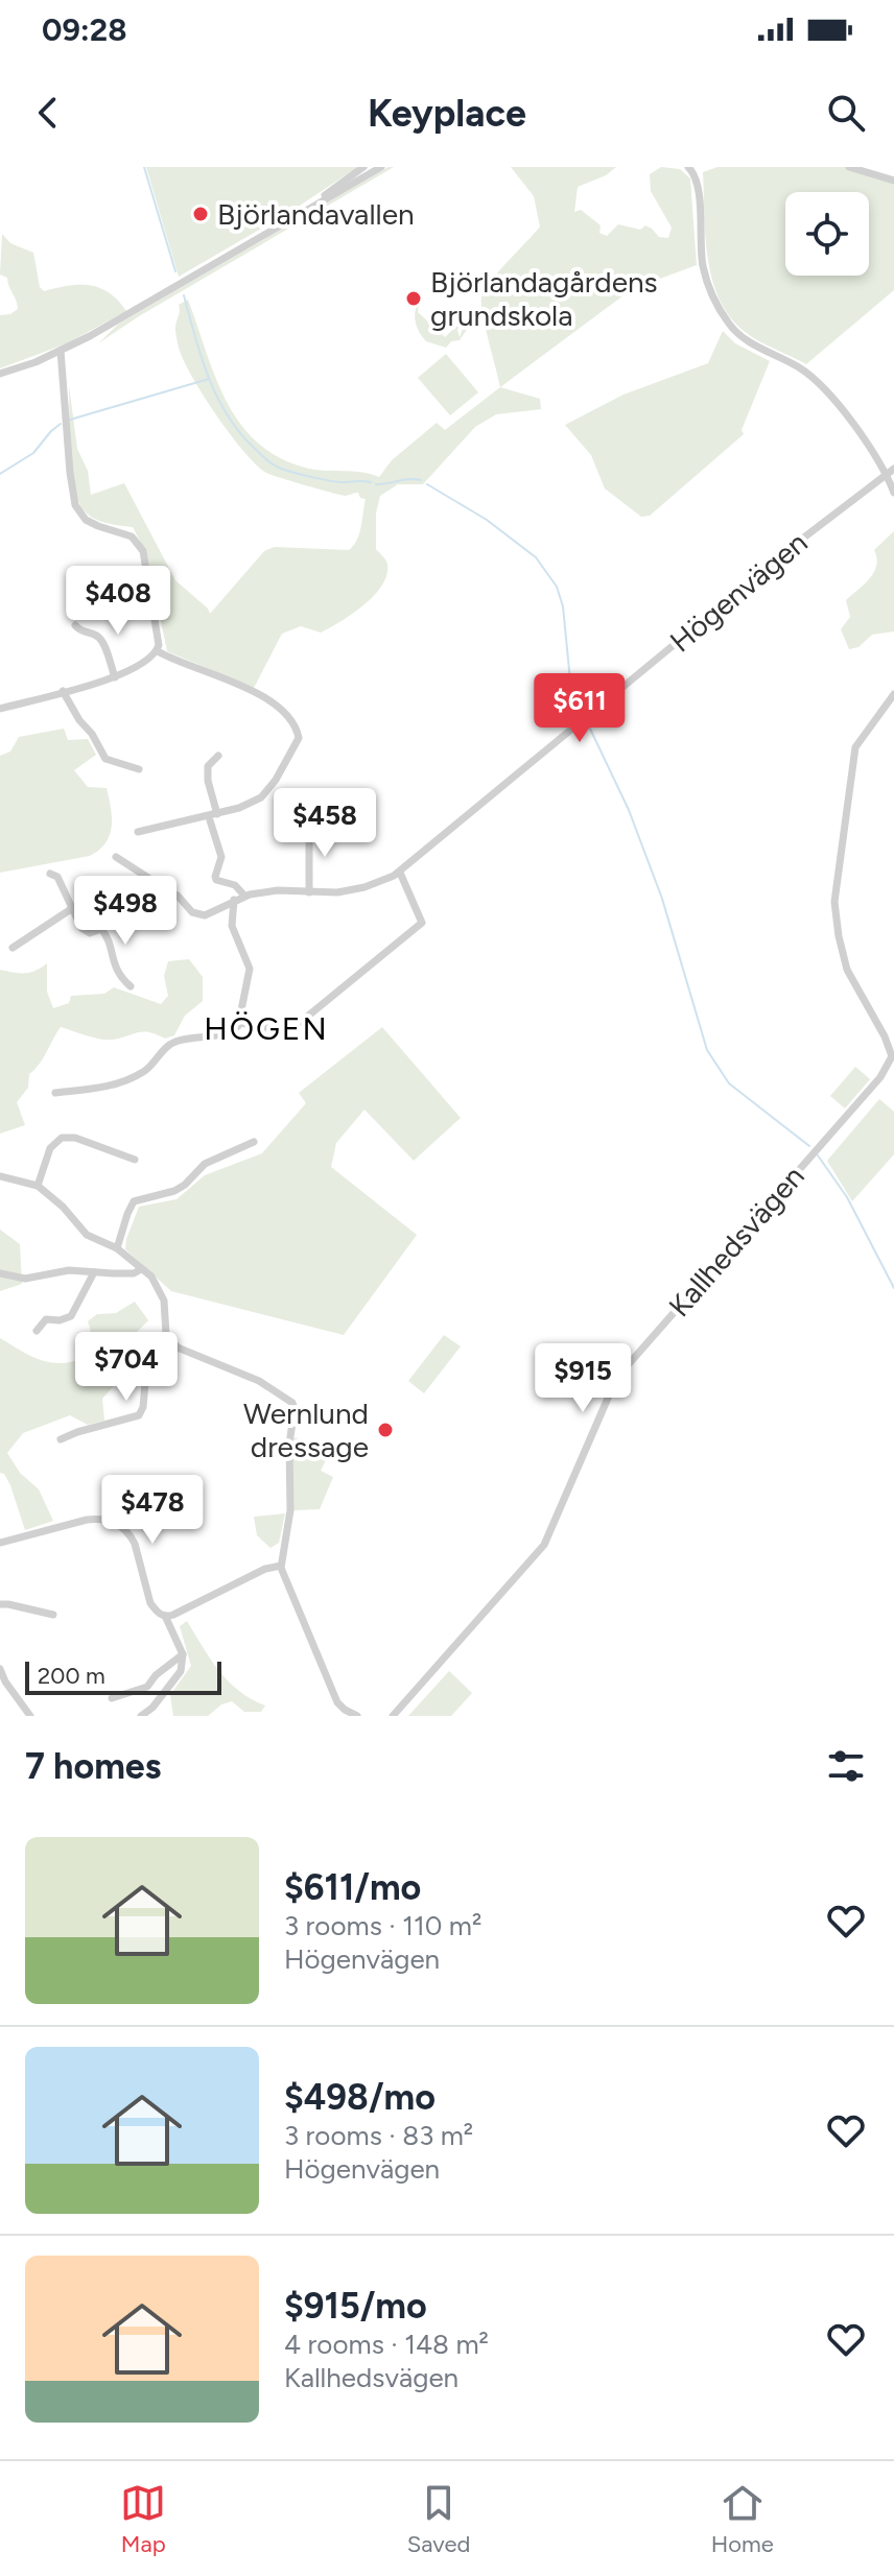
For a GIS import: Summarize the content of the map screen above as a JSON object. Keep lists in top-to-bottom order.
{
  "streets": {
    "street": ["Högenvägen", "Kallhedsvägen"]
  },
  "districts": ["HÖGEN"],
  "places": ["Björlandavallen", "Björlandagårdens grundskola", "Wernlund dressage"],
  "scale_bar": "200 m",
  "page": {
    "status": "09:28",
    "header": "Keyplace",
    "price": [
      "$408",
      "$611",
      "$458",
      "$498",
      "$704",
      "$915",
      "$478"
    ],
    "scale": "200 m",
    "heading": "7 homes",
    "list": [
      {
        "name": "$611/mo",
        "note": "3 rooms · 110 m² · Högenvägen"
      },
      {
        "name": "$498/mo",
        "note": "3 rooms · 83 m² · Högenvägen"
      },
      {
        "name": "$915/mo",
        "note": "4 rooms · 148 m² · Kallhedsvägen"
      }
    ],
    "tabs": ["Map", "Saved", "Home"]
  }
}
